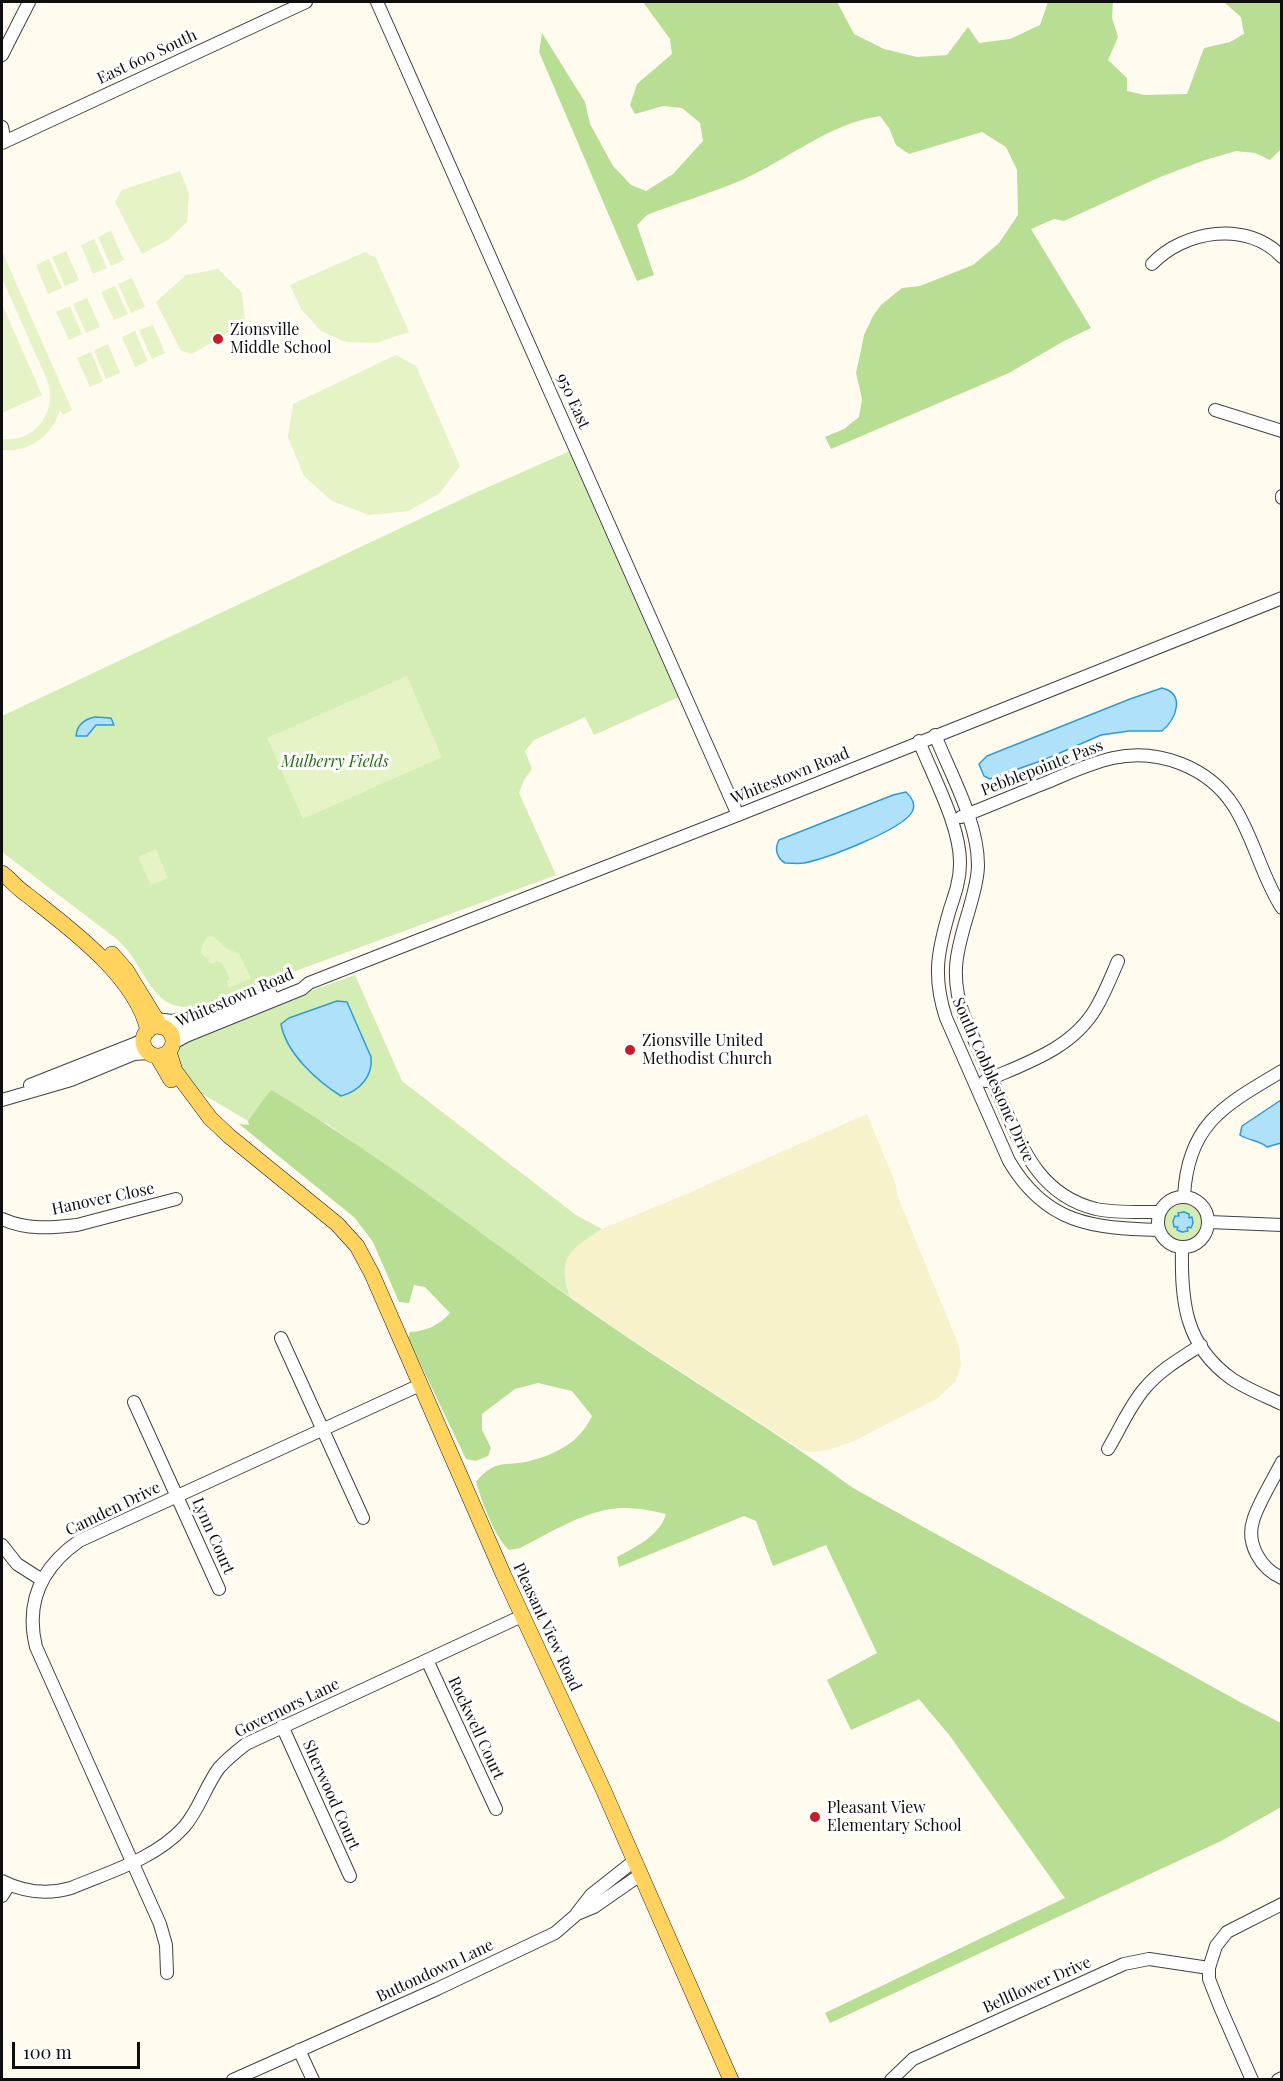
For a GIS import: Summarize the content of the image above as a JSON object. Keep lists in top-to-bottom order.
{
  "streets": {
    "main road": ["Pleasant View Road"],
    "street": [
      "East 600 South",
      "950 East",
      "Pebblepointe Pass",
      "Whitestown Road",
      "South Cobblestone Drive",
      "Hanover Close",
      "Camden Drive",
      "Lynn Court",
      "Governors Lane",
      "Rockwell Court",
      "Sherwood Court",
      "Buttondown Lane",
      "Bellflower Drive"
    ]
  },
  "crossings": [
    ["950 East", "Whitestown Road"],
    ["Pebblepointe Pass", "South Cobblestone Drive"],
    ["Whitestown Road", "South Cobblestone Drive"],
    ["Whitestown Road", "Pleasant View Road"],
    ["Camden Drive", "Lynn Court"],
    ["Camden Drive", "Pleasant View Road"],
    ["Camden Drive", "Governors Lane"],
    ["Pleasant View Road", "Governors Lane"],
    ["Pleasant View Road", "Buttondown Lane"],
    ["Governors Lane", "Rockwell Court"],
    ["Governors Lane", "Sherwood Court"]
  ],
  "parks": ["Mulberry Fields"],
  "places": ["Zionsville Middle School", "Zionsville United Methodist Church", "Pleasant View Elementary School"],
  "scale_bar": "100 m"
}
